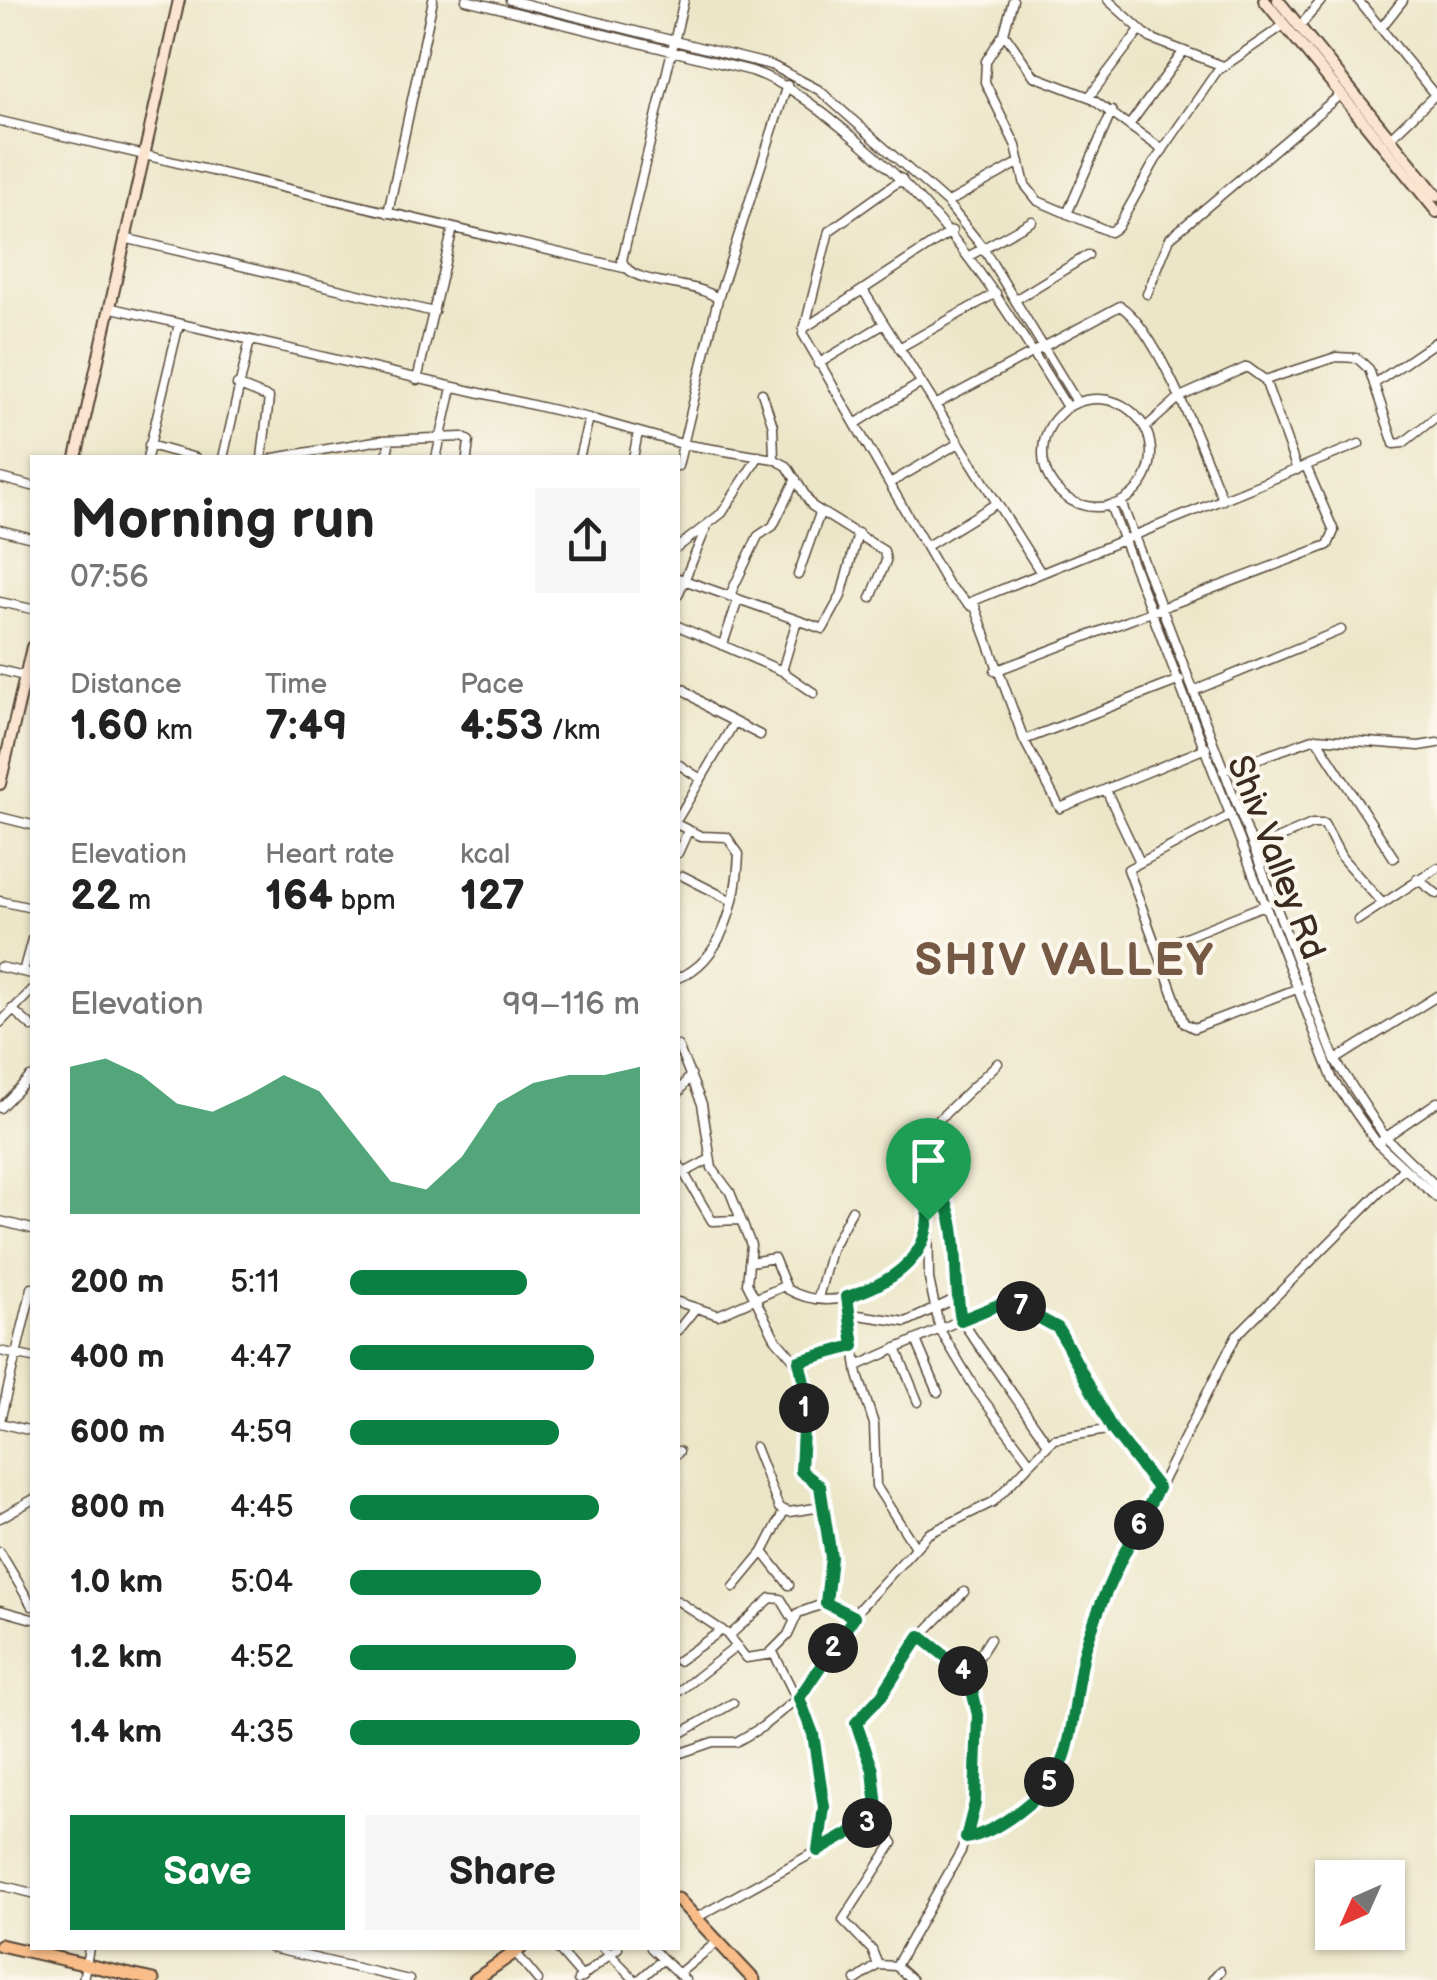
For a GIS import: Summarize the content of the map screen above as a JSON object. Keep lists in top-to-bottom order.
{
  "streets": {
    "street": ["Shiv Valley Rd"]
  },
  "districts": ["SHIV VALLEY"],
  "north": "bottom left",
  "page": {
    "heading": ["Morning run", "07:56"],
    "stats": [
      ["Distance", "1.60 km"],
      ["Time", "7:49"],
      ["Pace", "4:53 /km"],
      ["Elevation", "22 m"],
      ["Heart rate", "164 bpm"],
      ["kcal", "127"]
    ],
    "chart": ["Elevation", "99–116 m"],
    "list": [
      {
        "name": "200 m",
        "note": "5:11"
      },
      {
        "name": "400 m",
        "note": "4:47"
      },
      {
        "name": "600 m",
        "note": "4:59"
      },
      {
        "name": "800 m",
        "note": "4:45"
      },
      {
        "name": "1.0 km",
        "note": "5:04"
      },
      {
        "name": "1.2 km",
        "note": "4:52"
      },
      {
        "name": "1.4 km",
        "note": "4:35"
      }
    ],
    "pins": [
      "7",
      "1",
      "6",
      "2",
      "4",
      "5",
      "3"
    ],
    "buttons": ["Save", "Share"]
  }
}
